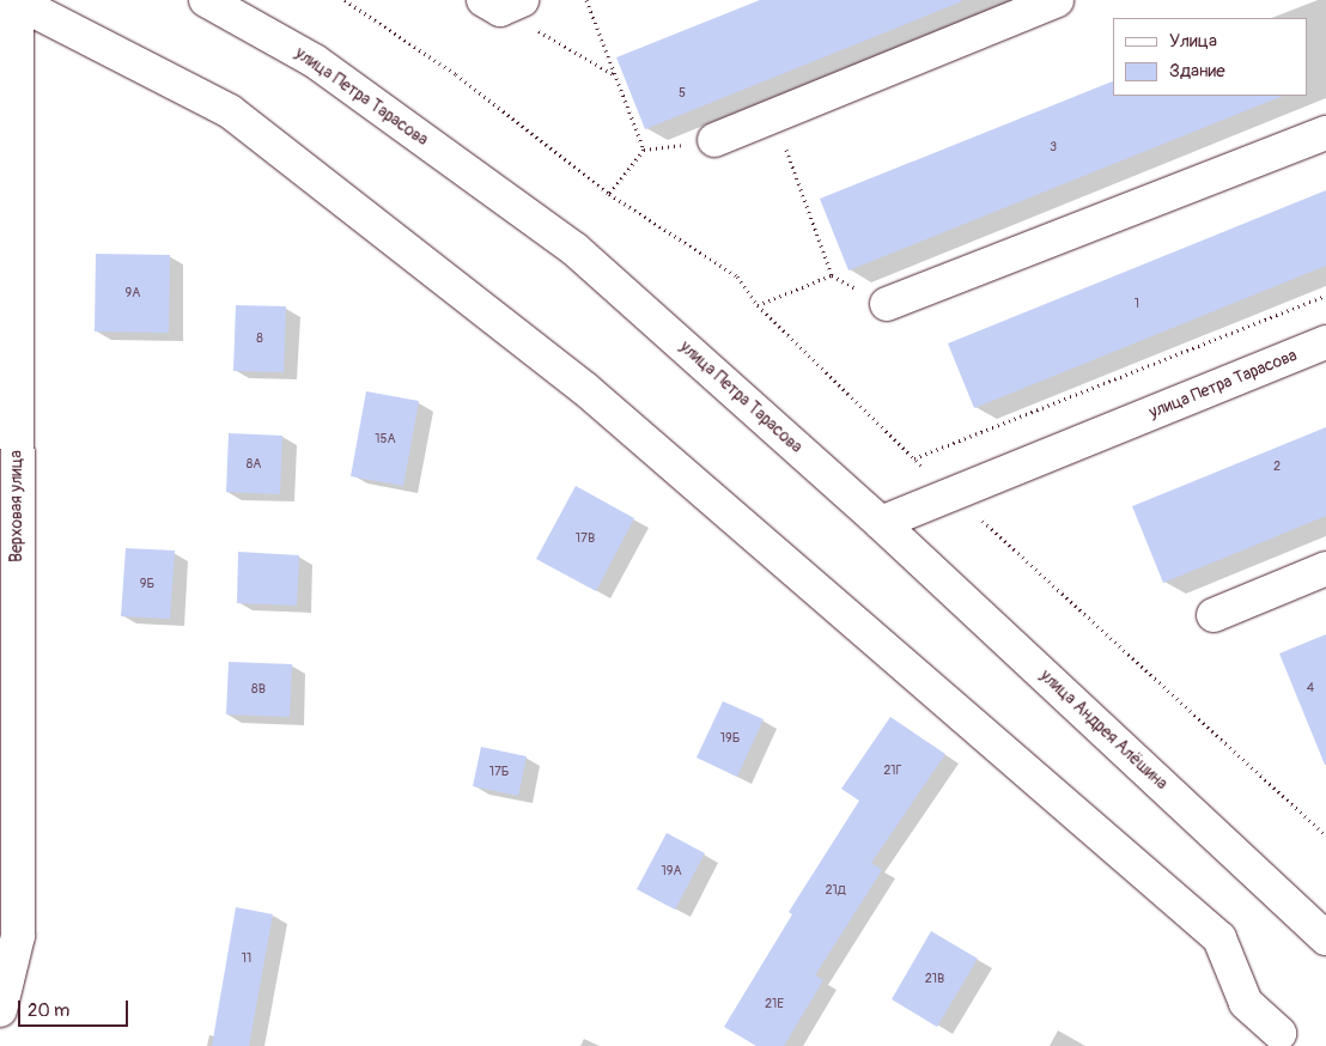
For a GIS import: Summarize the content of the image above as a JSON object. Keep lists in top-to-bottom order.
{
  "streets": {
    "street": ["улица Петра Тарасова", "Верховая улица", "улица Андрея Алёшина"]
  },
  "crossings": [
    ["улица Петра Тарасова", "улица Андрея Алёшина"]
  ],
  "house_numbers": [
    "5",
    "3",
    "9А",
    "1",
    "8",
    "15А",
    "8А",
    "2",
    "17В",
    "9Б",
    "4",
    "8В",
    "19Б",
    "21Г",
    "17Б",
    "19А",
    "21Д",
    "11",
    "21В",
    "21Е"
  ],
  "legend": ["Улица", "Здание"],
  "scale_bar": "20 m"
}
